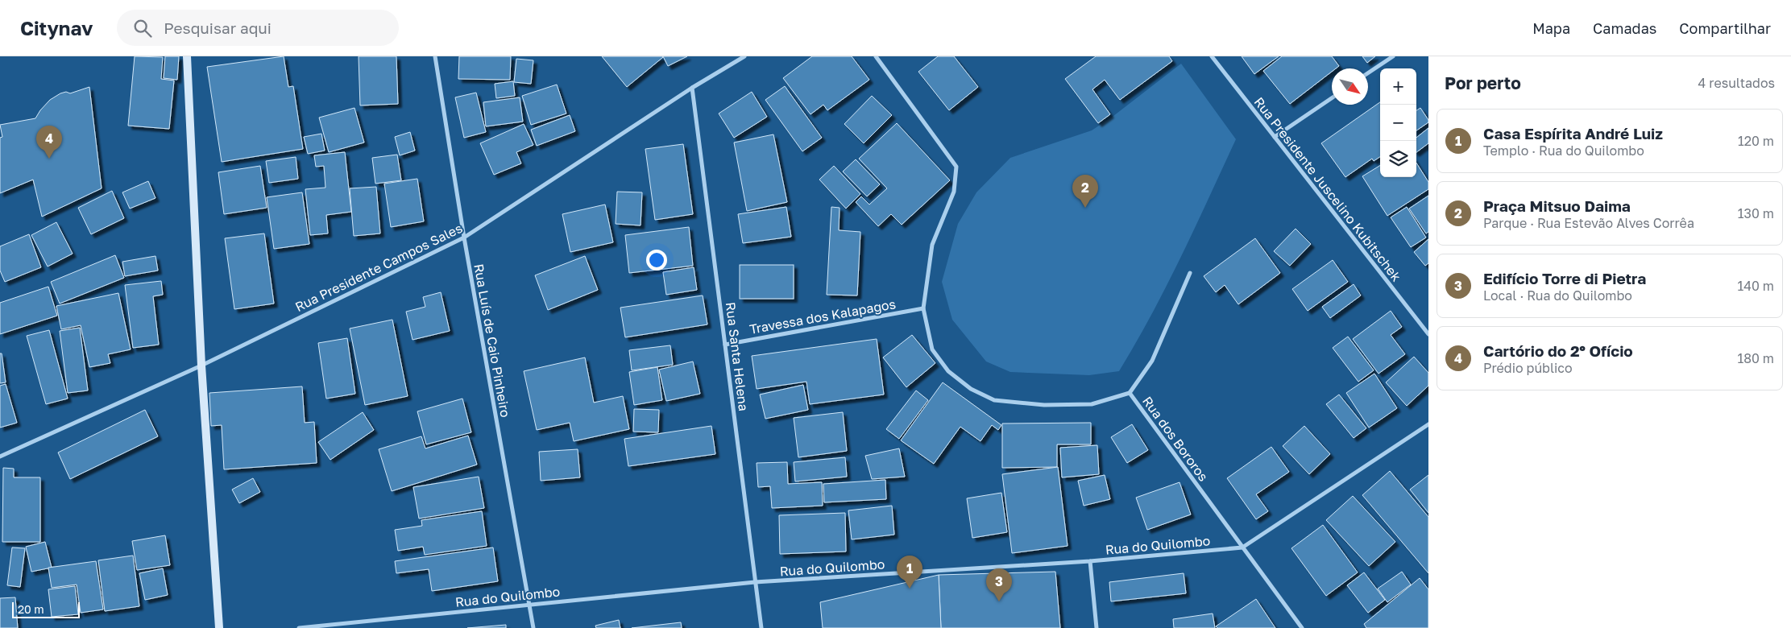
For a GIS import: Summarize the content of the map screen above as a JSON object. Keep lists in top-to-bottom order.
{
  "streets": {
    "street": [
      "Rua Presidente Juscelino Kubitschek",
      "Rua Presidente Campos Sales",
      "Travessa dos Kalapagos",
      "Rua Luís de Caio Pinheiro",
      "Rua Santa Helena",
      "Rua dos Bororos",
      "Rua do Quilombo"
    ]
  },
  "crossings": [
    ["Rua Presidente Campos Sales", "Rua Luís de Caio Pinheiro"],
    ["Rua Presidente Campos Sales", "Rua Santa Helena"],
    ["Travessa dos Kalapagos", "Rua Santa Helena"],
    ["Travessa dos Kalapagos", "Rua dos Bororos"],
    ["Rua Luís de Caio Pinheiro", "Rua do Quilombo"],
    ["Rua Santa Helena", "Rua do Quilombo"],
    ["Rua dos Bororos", "Rua do Quilombo"]
  ],
  "scale_bar": "20 m",
  "north": "bottom right",
  "page": {
    "header": "Citynav",
    "search": "Pesquisar aqui",
    "nav": ["Mapa", "Camadas", "Compartilhar"],
    "heading": ["Por perto", "4 resultados"],
    "map_buttons": ["+", "−"],
    "list": [
      {
        "mark": "1",
        "name": "Casa Espírita André Luiz",
        "note": "Templo · Rua do Quilombo",
        "value": "120 m"
      },
      {
        "mark": "2",
        "name": "Praça Mitsuo Daima",
        "note": "Parque · Rua Estevão Alves Corrêa",
        "value": "130 m"
      },
      {
        "mark": "3",
        "name": "Edifício Torre di Pietra",
        "note": "Local · Rua do Quilombo",
        "value": "140 m"
      },
      {
        "mark": "4",
        "name": "Cartório do 2º Ofício",
        "note": "Prédio público",
        "value": "180 m"
      }
    ],
    "pins": [
      "4",
      "2",
      "1",
      "3"
    ],
    "scale": "20 m"
  }
}
